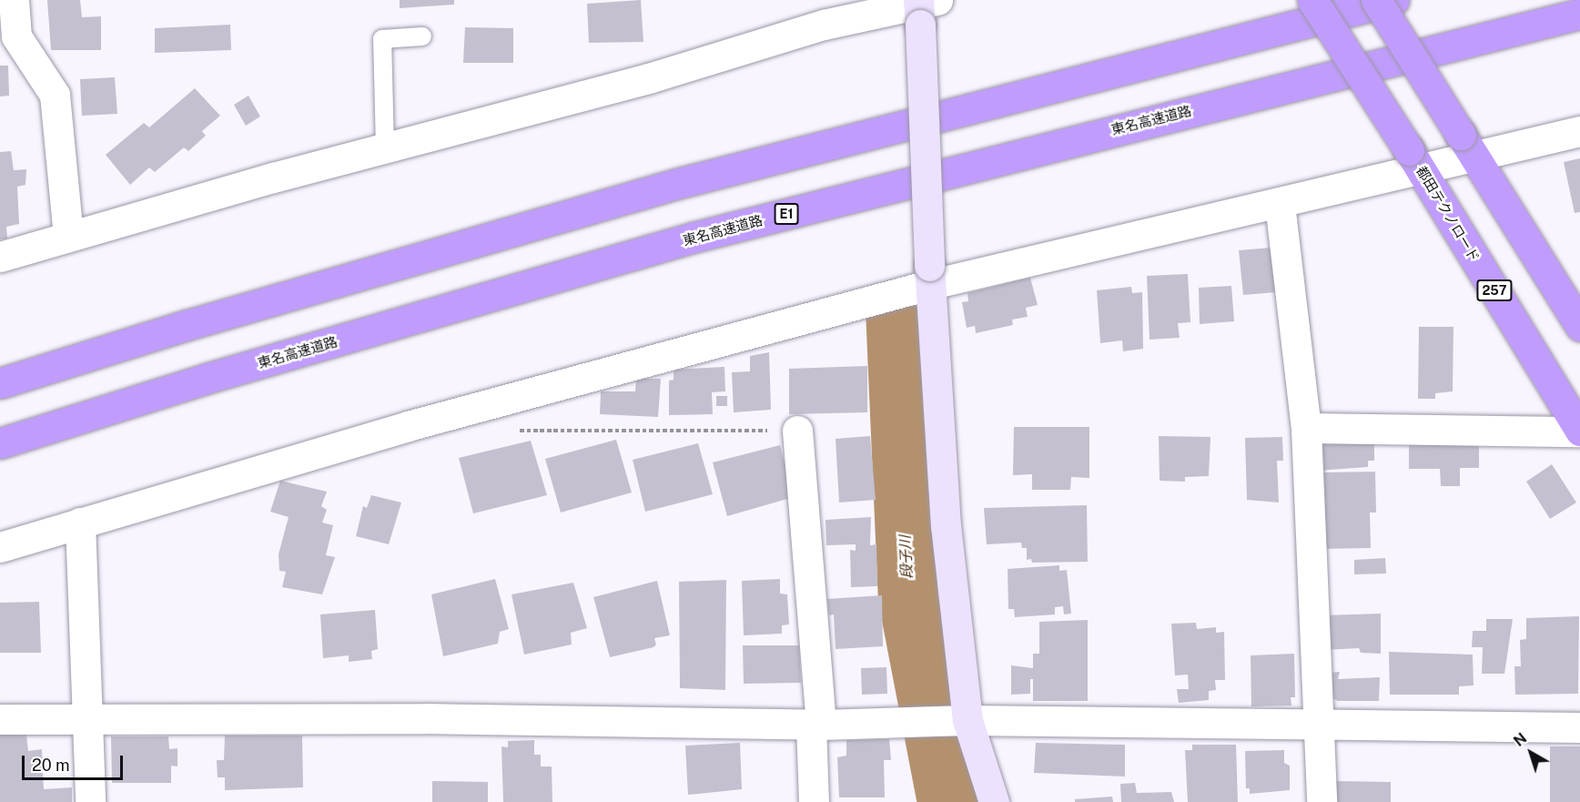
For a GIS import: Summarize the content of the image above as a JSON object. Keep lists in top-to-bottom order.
{
  "streets": {
    "highway": [
      "東名高速道路",
      "E1",
      "都田テクノロード",
      "257"
    ]
  },
  "water": ["段子川"],
  "scale_bar": "20 m",
  "north": "top left"
}
